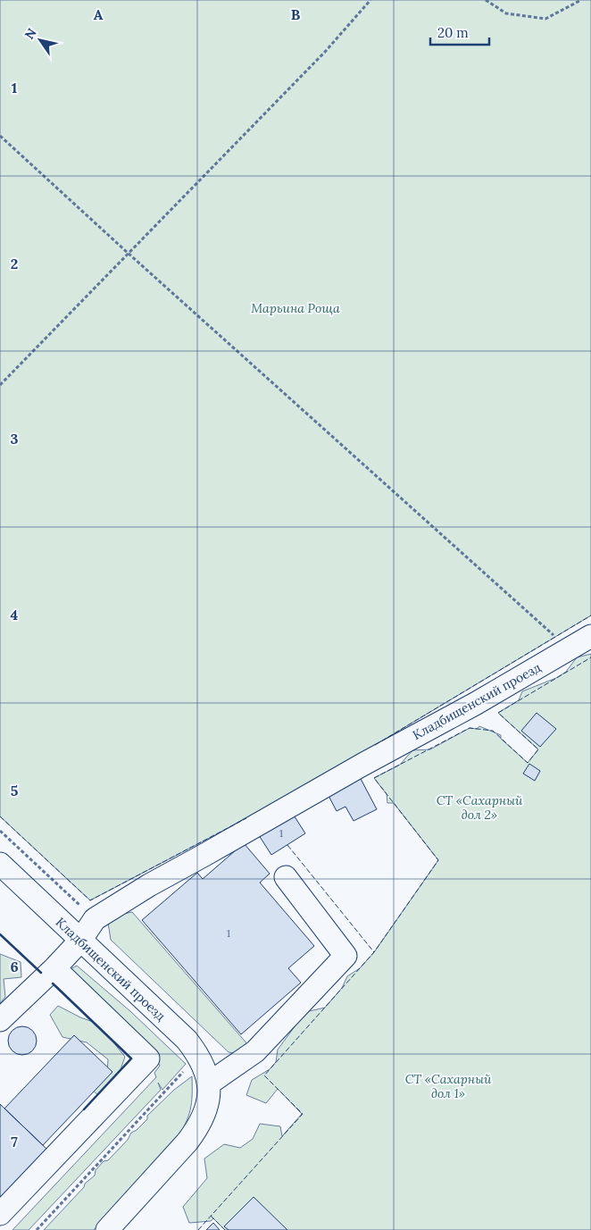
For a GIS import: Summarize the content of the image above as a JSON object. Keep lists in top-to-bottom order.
{
  "streets": {
    "street": ["Кладбищенский проезд"]
  },
  "parks": ["Марьина Роща", "СТ «Сахарный дол 2»", "СТ «Сахарный дол 1»"],
  "house_numbers": ["1", "1"],
  "scale_bar": "20 m",
  "north": "top left",
  "grid": {
    "columns": ["A", "B"],
    "rows": [
      "1",
      "2",
      "3",
      "4",
      "5",
      "6",
      "7"
    ]
  }
}
